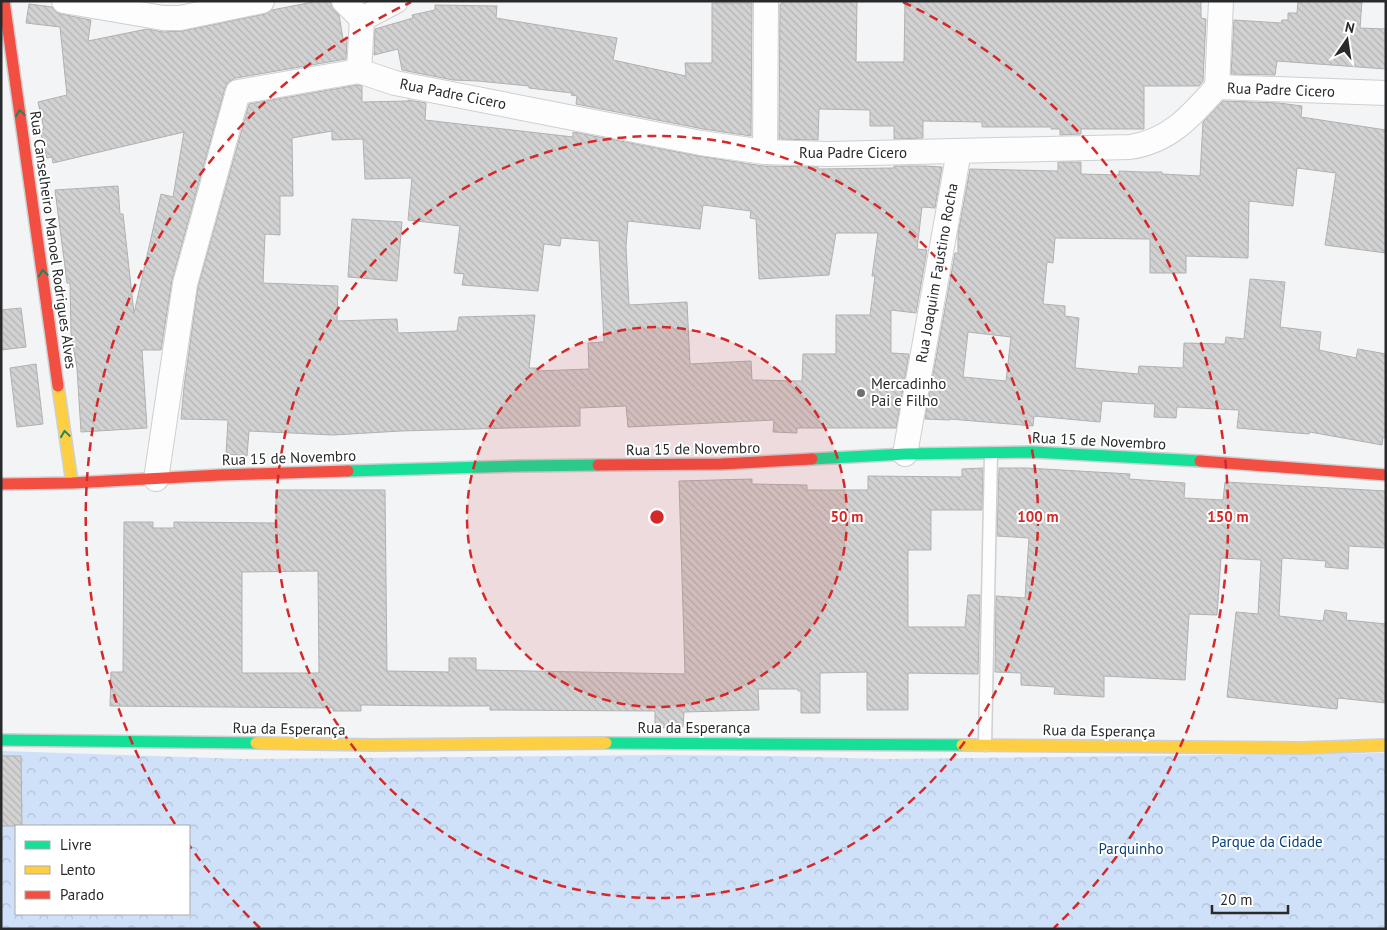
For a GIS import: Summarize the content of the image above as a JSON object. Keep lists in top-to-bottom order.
{
  "streets": {
    "main road": ["Rua Canselheiro Manoel Rodrigues Alves", "Rua 15 de Novembro", "Rua da Esperança"],
    "street": ["Rua Padre Cicero", "Rua Joaquim Faustino Rocha"]
  },
  "crossings": [
    ["Rua Padre Cicero", "Rua Joaquim Faustino Rocha"],
    ["Rua Canselheiro Manoel Rodrigues Alves", "Rua 15 de Novembro"],
    ["Rua Joaquim Faustino Rocha", "Rua 15 de Novembro"]
  ],
  "one_way": ["Rua Canselheiro Manoel Rodrigues Alves"],
  "parks": ["Parque da Cidade", "Parquinho"],
  "places": ["Mercadinho Pai e Filho"],
  "legend": ["Livre", "Lento", "Parado"],
  "scale_bar": "20 m",
  "north": "top",
  "rings": ["50 m", "100 m", "150 m"]
}
